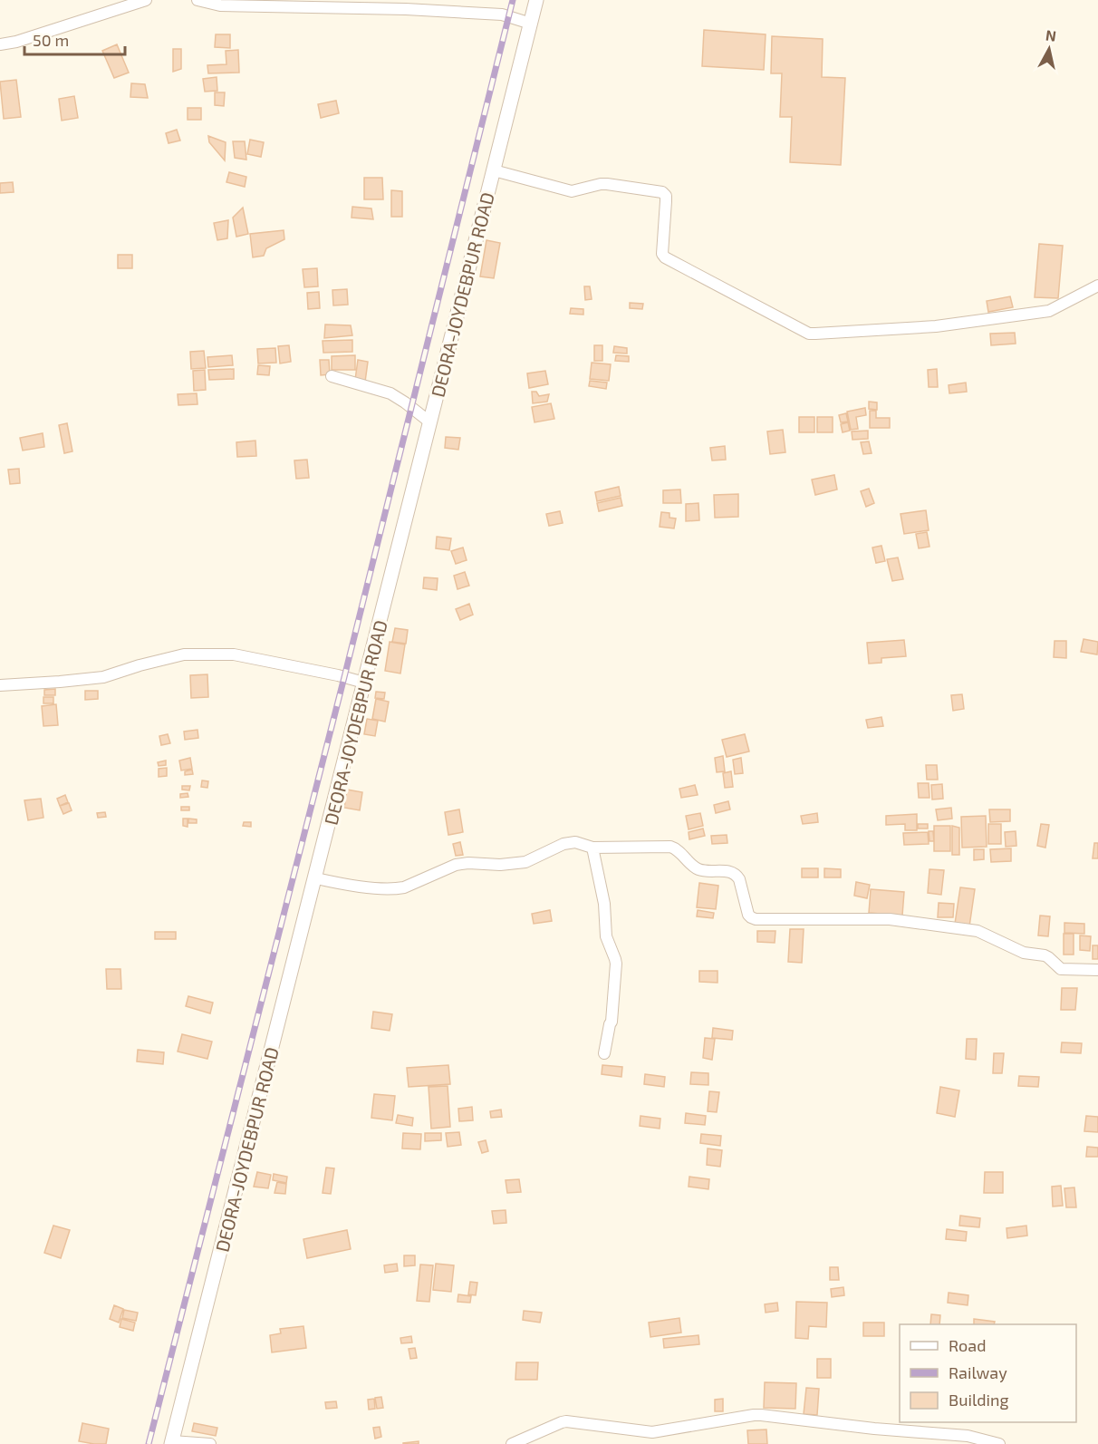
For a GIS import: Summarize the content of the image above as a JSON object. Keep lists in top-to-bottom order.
{
  "streets": {
    "street": ["DEORA-JOYDEBPUR ROAD"]
  },
  "legend": ["Road", "Railway", "Building"],
  "scale_bar": "50 m",
  "north": "top"
}
